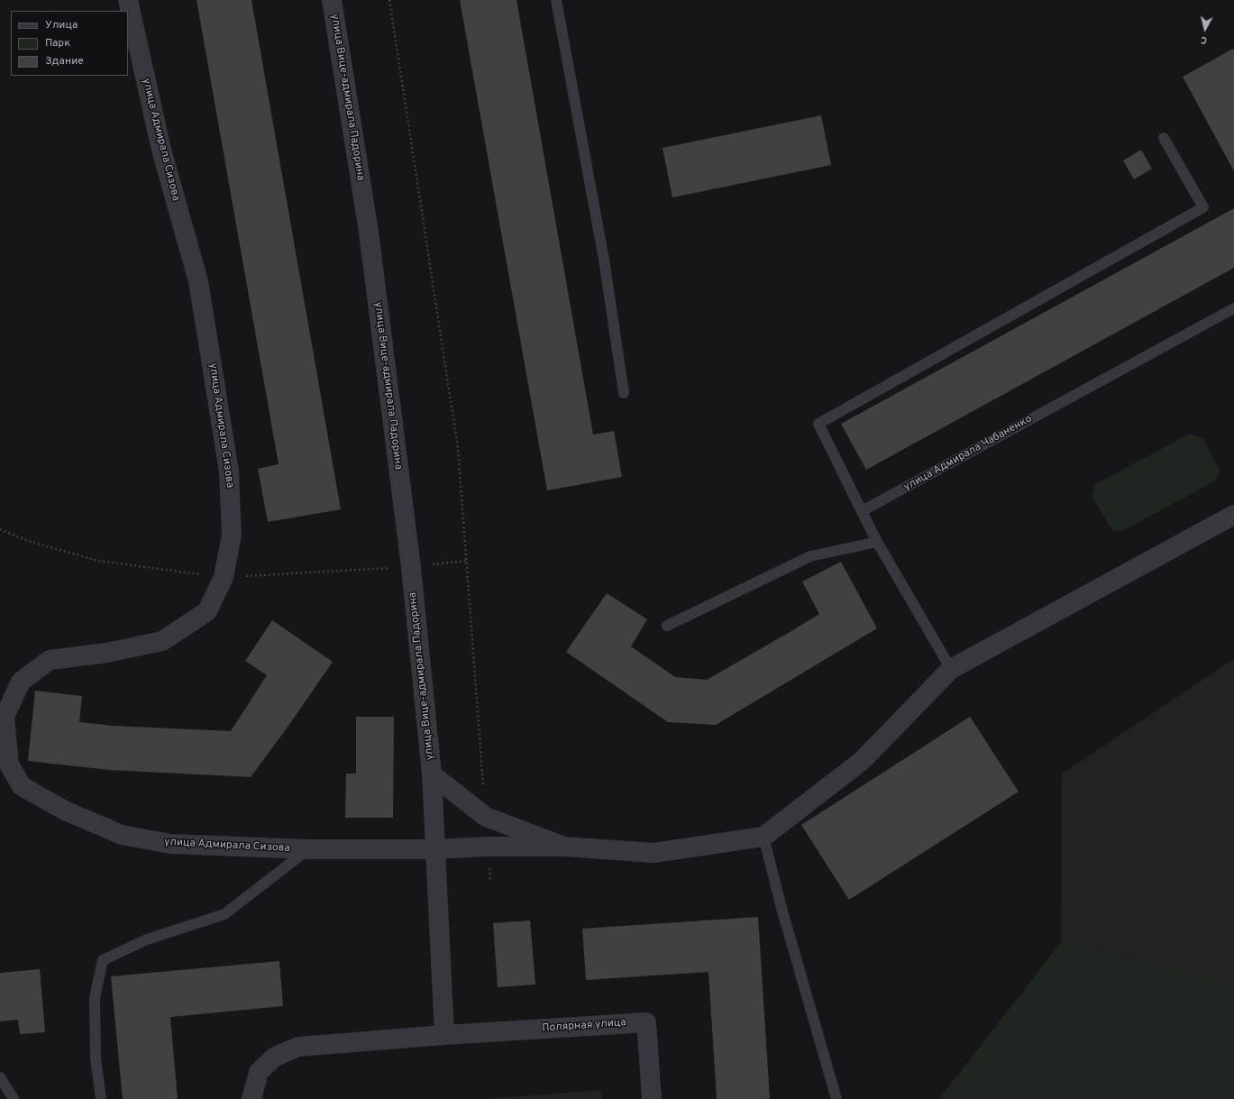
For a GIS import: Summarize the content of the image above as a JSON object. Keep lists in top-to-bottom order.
{
  "streets": {
    "street": ["улица Вице-адмирала Падорина", "улица Адмирала Сизова", "Полярная улица"],
    "lane": ["улица Адмирала Чабаненко"]
  },
  "legend": ["Улица", "Парк", "Здание"],
  "north": "bottom"
}
